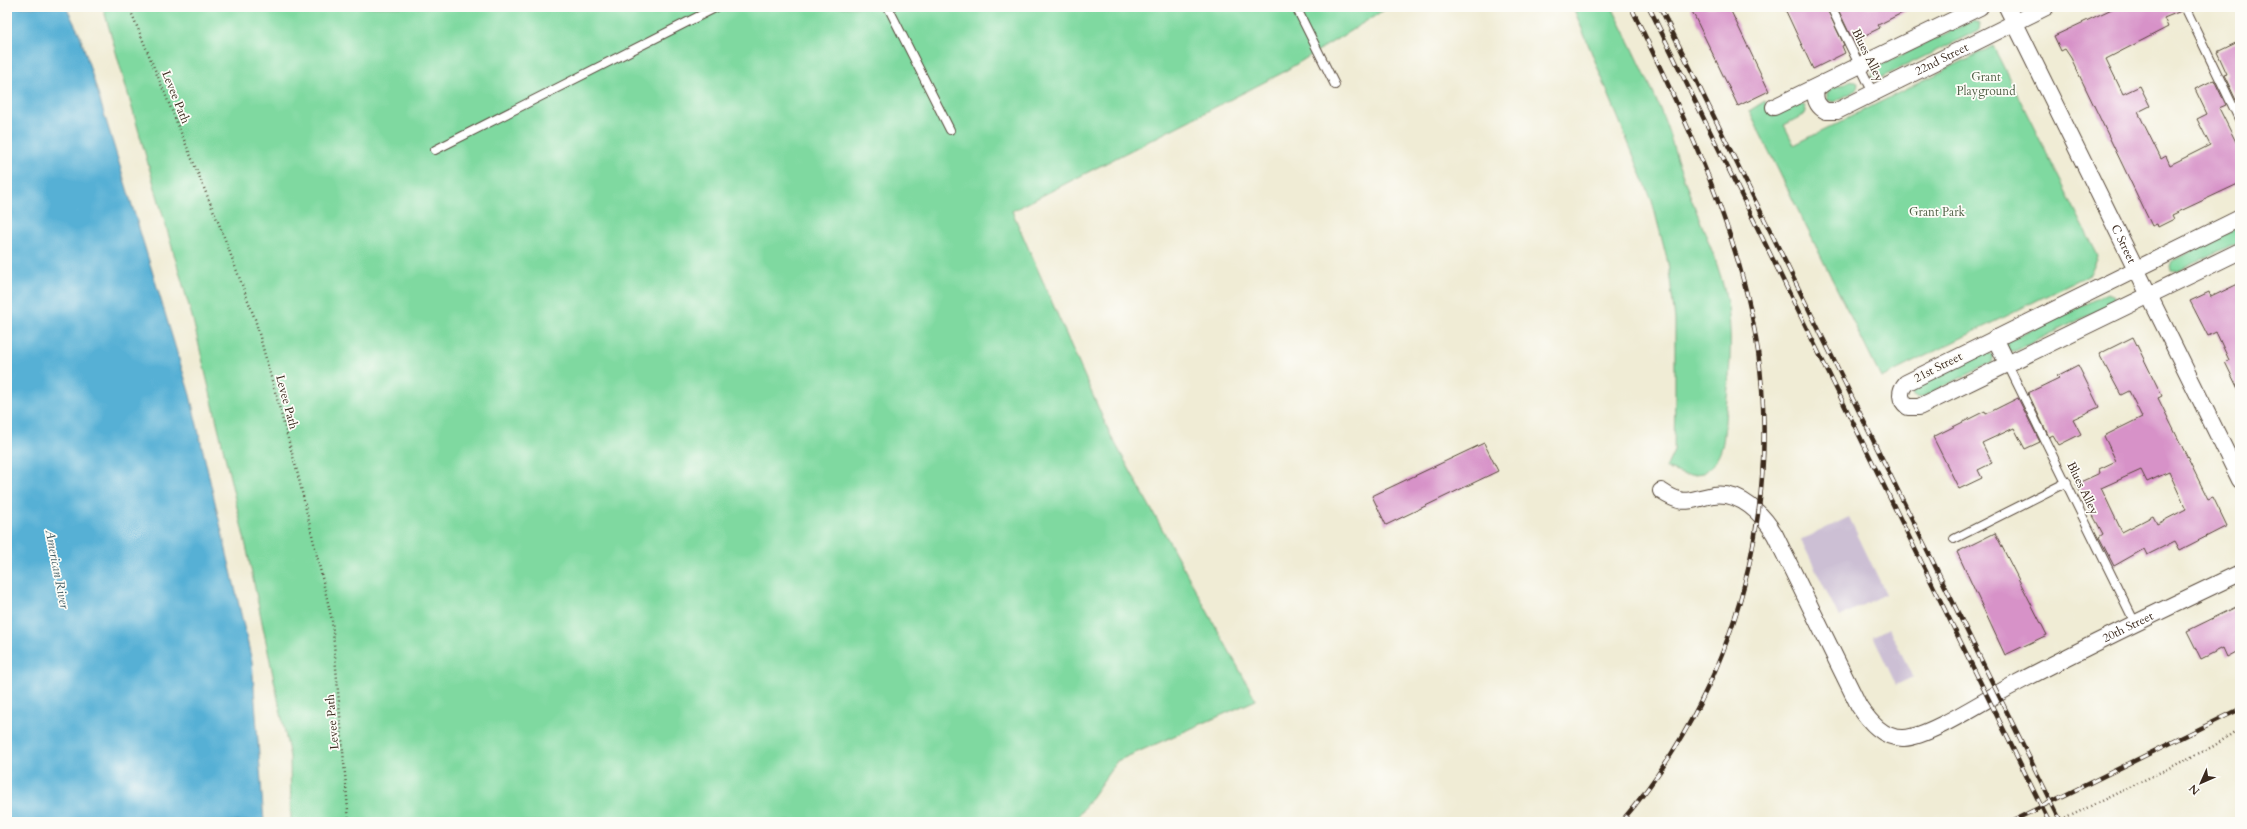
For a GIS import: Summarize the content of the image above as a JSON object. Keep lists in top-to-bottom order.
{
  "streets": {
    "street": [
      "22nd Street",
      "C Street",
      "21st Street",
      "20th Street"
    ],
    "lane": ["Blues Alley"],
    "path": ["Levee Path"]
  },
  "crossings": [
    ["Blues Alley", "22nd Street"],
    ["Blues Alley", "21st Street"],
    ["Blues Alley", "20th Street"],
    ["22nd Street", "C Street"],
    ["C Street", "21st Street"]
  ],
  "water": ["American River"],
  "parks": ["Grant Playground", "Grant Park"],
  "north": "bottom left"
}
